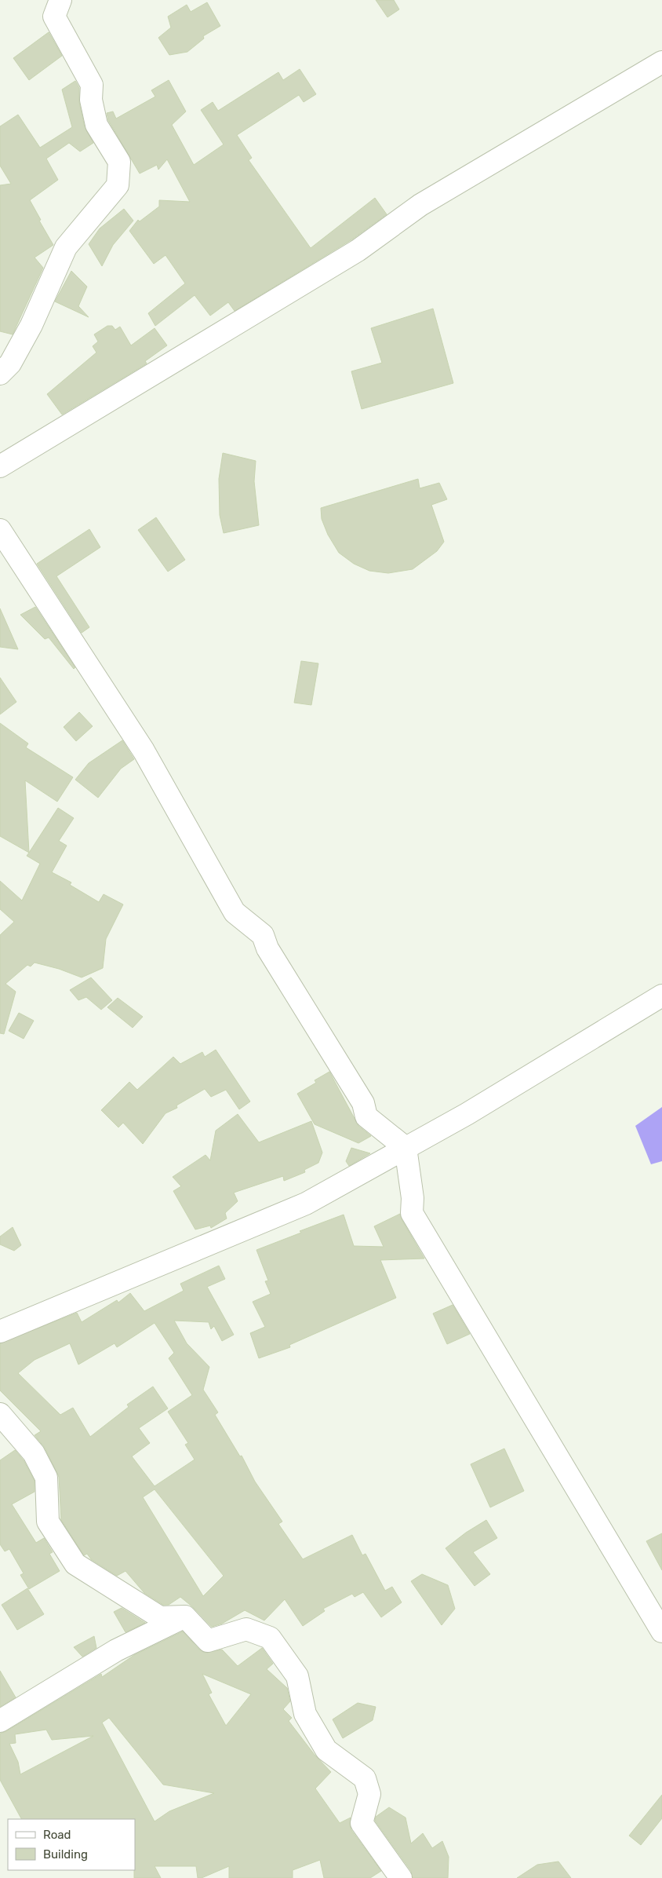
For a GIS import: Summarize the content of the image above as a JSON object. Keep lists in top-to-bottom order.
{
  "legend": ["Road", "Building"]
}
